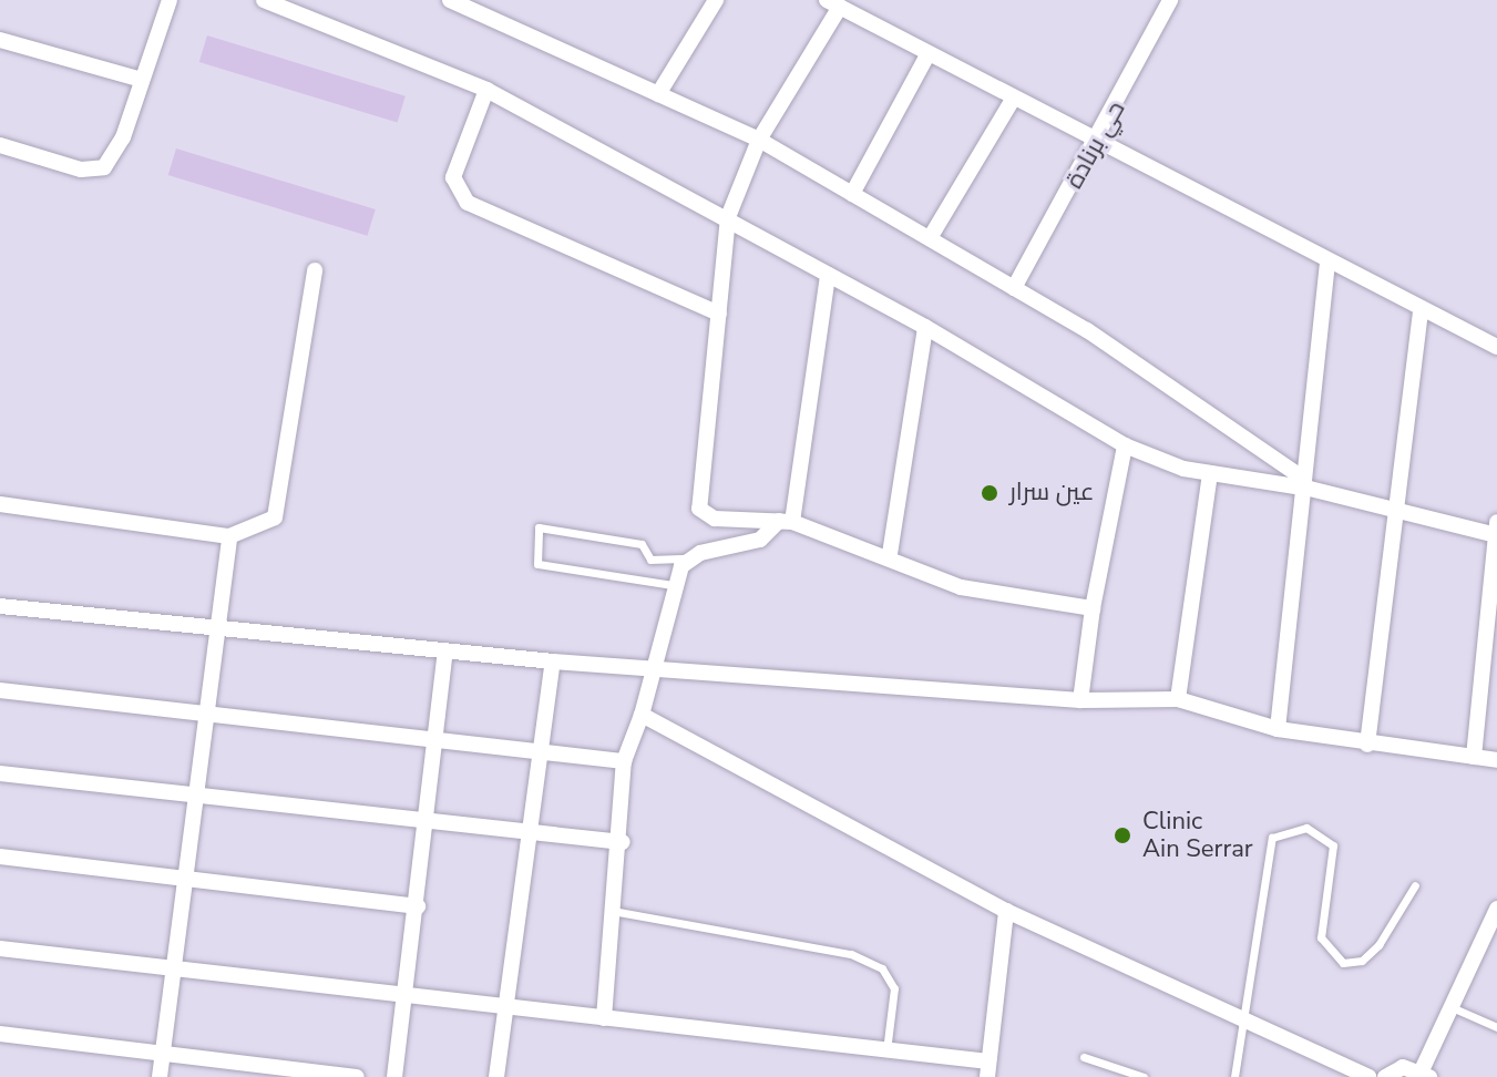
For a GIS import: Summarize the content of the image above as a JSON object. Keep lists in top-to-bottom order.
{
  "streets": {
    "street": ["حي برنادة"]
  },
  "places": ["عين سرار", "Clinic Ain Serrar"]
}
